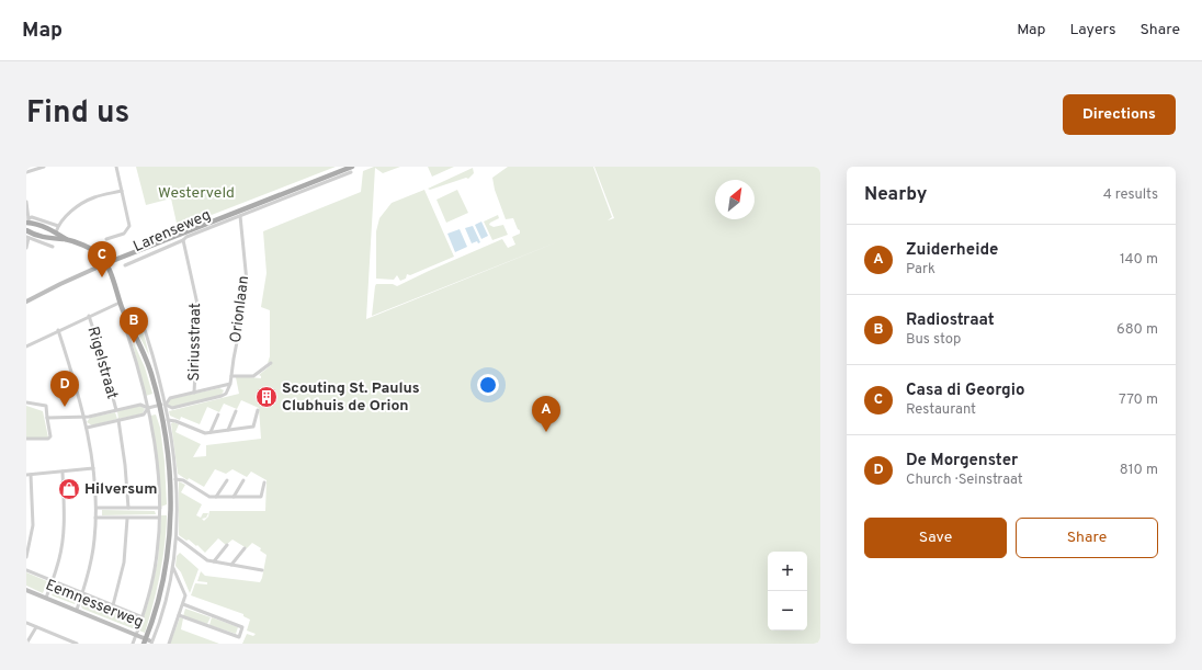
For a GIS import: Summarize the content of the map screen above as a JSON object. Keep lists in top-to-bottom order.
{
  "streets": {
    "main road": ["Larenseweg"],
    "street": [
      "Orionlaan",
      "Siriusstraat",
      "Rigelstraat",
      "Eemnesserweg"
    ]
  },
  "crossings": [
    ["Larenseweg", "Orionlaan"],
    ["Larenseweg", "Siriusstraat"]
  ],
  "parks": ["Westerveld"],
  "places": {
    "building": ["Scouting St. Paulus Clubhuis de Orion"],
    "shop": ["Hilversum"]
  },
  "north": "top right",
  "page": {
    "header": "Map",
    "nav": ["Map", "Layers", "Share"],
    "title": "Find us",
    "buttons": [
      "Directions",
      ["Save", "Share"]
    ],
    "heading": ["Nearby", "4 results"],
    "list": [
      {
        "mark": "A",
        "name": "Zuiderheide",
        "note": "Park",
        "value": "140 m"
      },
      {
        "mark": "B",
        "name": "Radiostraat",
        "note": "Bus stop",
        "value": "680 m"
      },
      {
        "mark": "C",
        "name": "Casa di Georgio",
        "note": "Restaurant",
        "value": "770 m"
      },
      {
        "mark": "D",
        "name": "De Morgenster",
        "note": "Church · Seinstraat",
        "value": "810 m"
      }
    ],
    "pins": [
      "C",
      "B",
      "D",
      "A"
    ],
    "map_buttons": ["+", "−"]
  }
}
